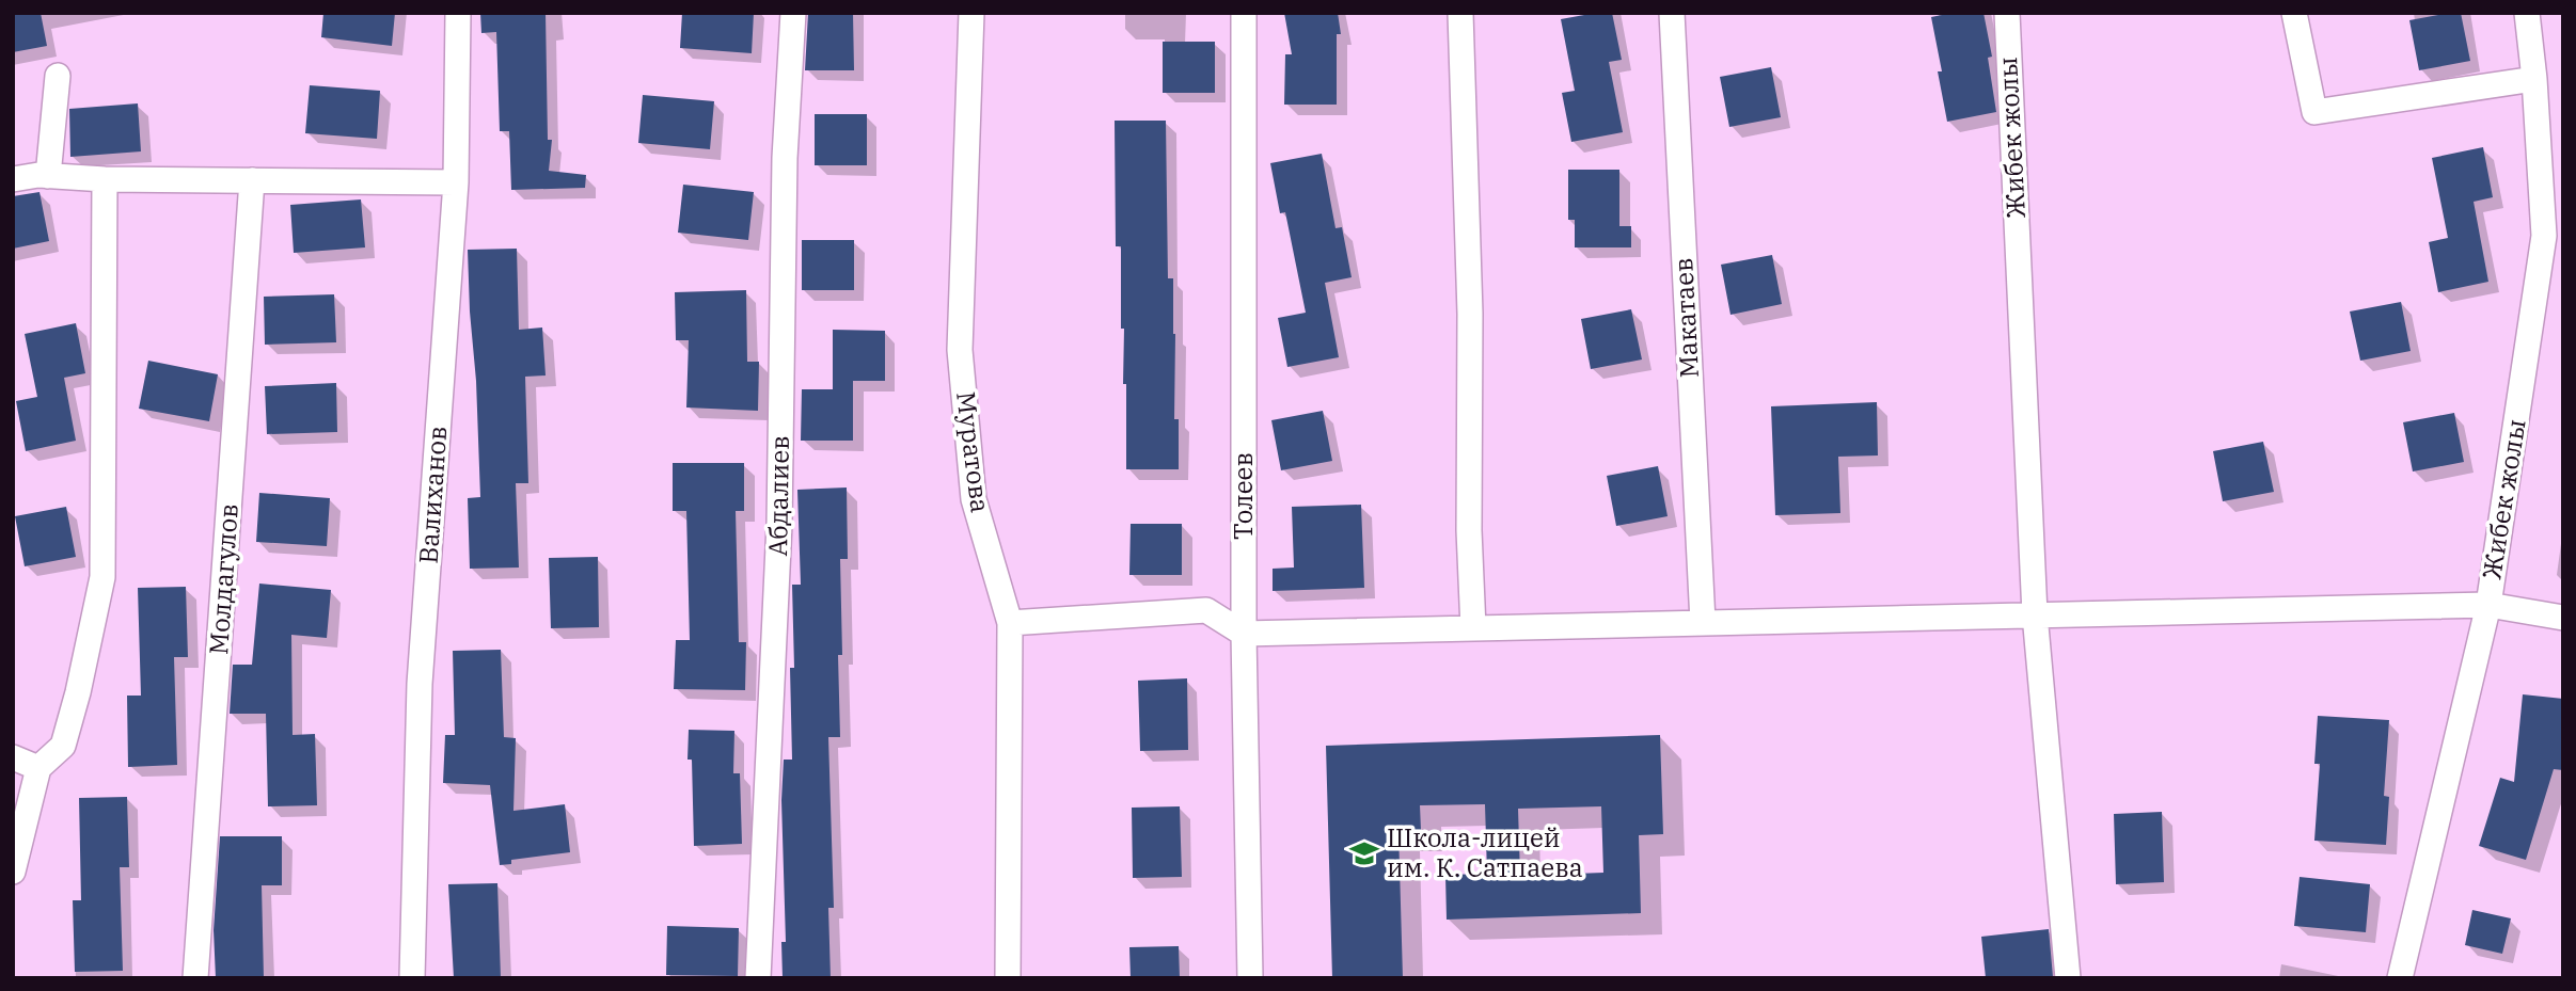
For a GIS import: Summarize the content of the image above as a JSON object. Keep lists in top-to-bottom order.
{
  "streets": {
    "street": [
      "Жибек жолы",
      "Макатаев",
      "Муратова",
      "Валиханов",
      "Абдалиев",
      "Толеев",
      "Молдагулов"
    ]
  },
  "places": {
    "school or university": ["Школа-лицей им. К. Сатпаева"]
  }
}
